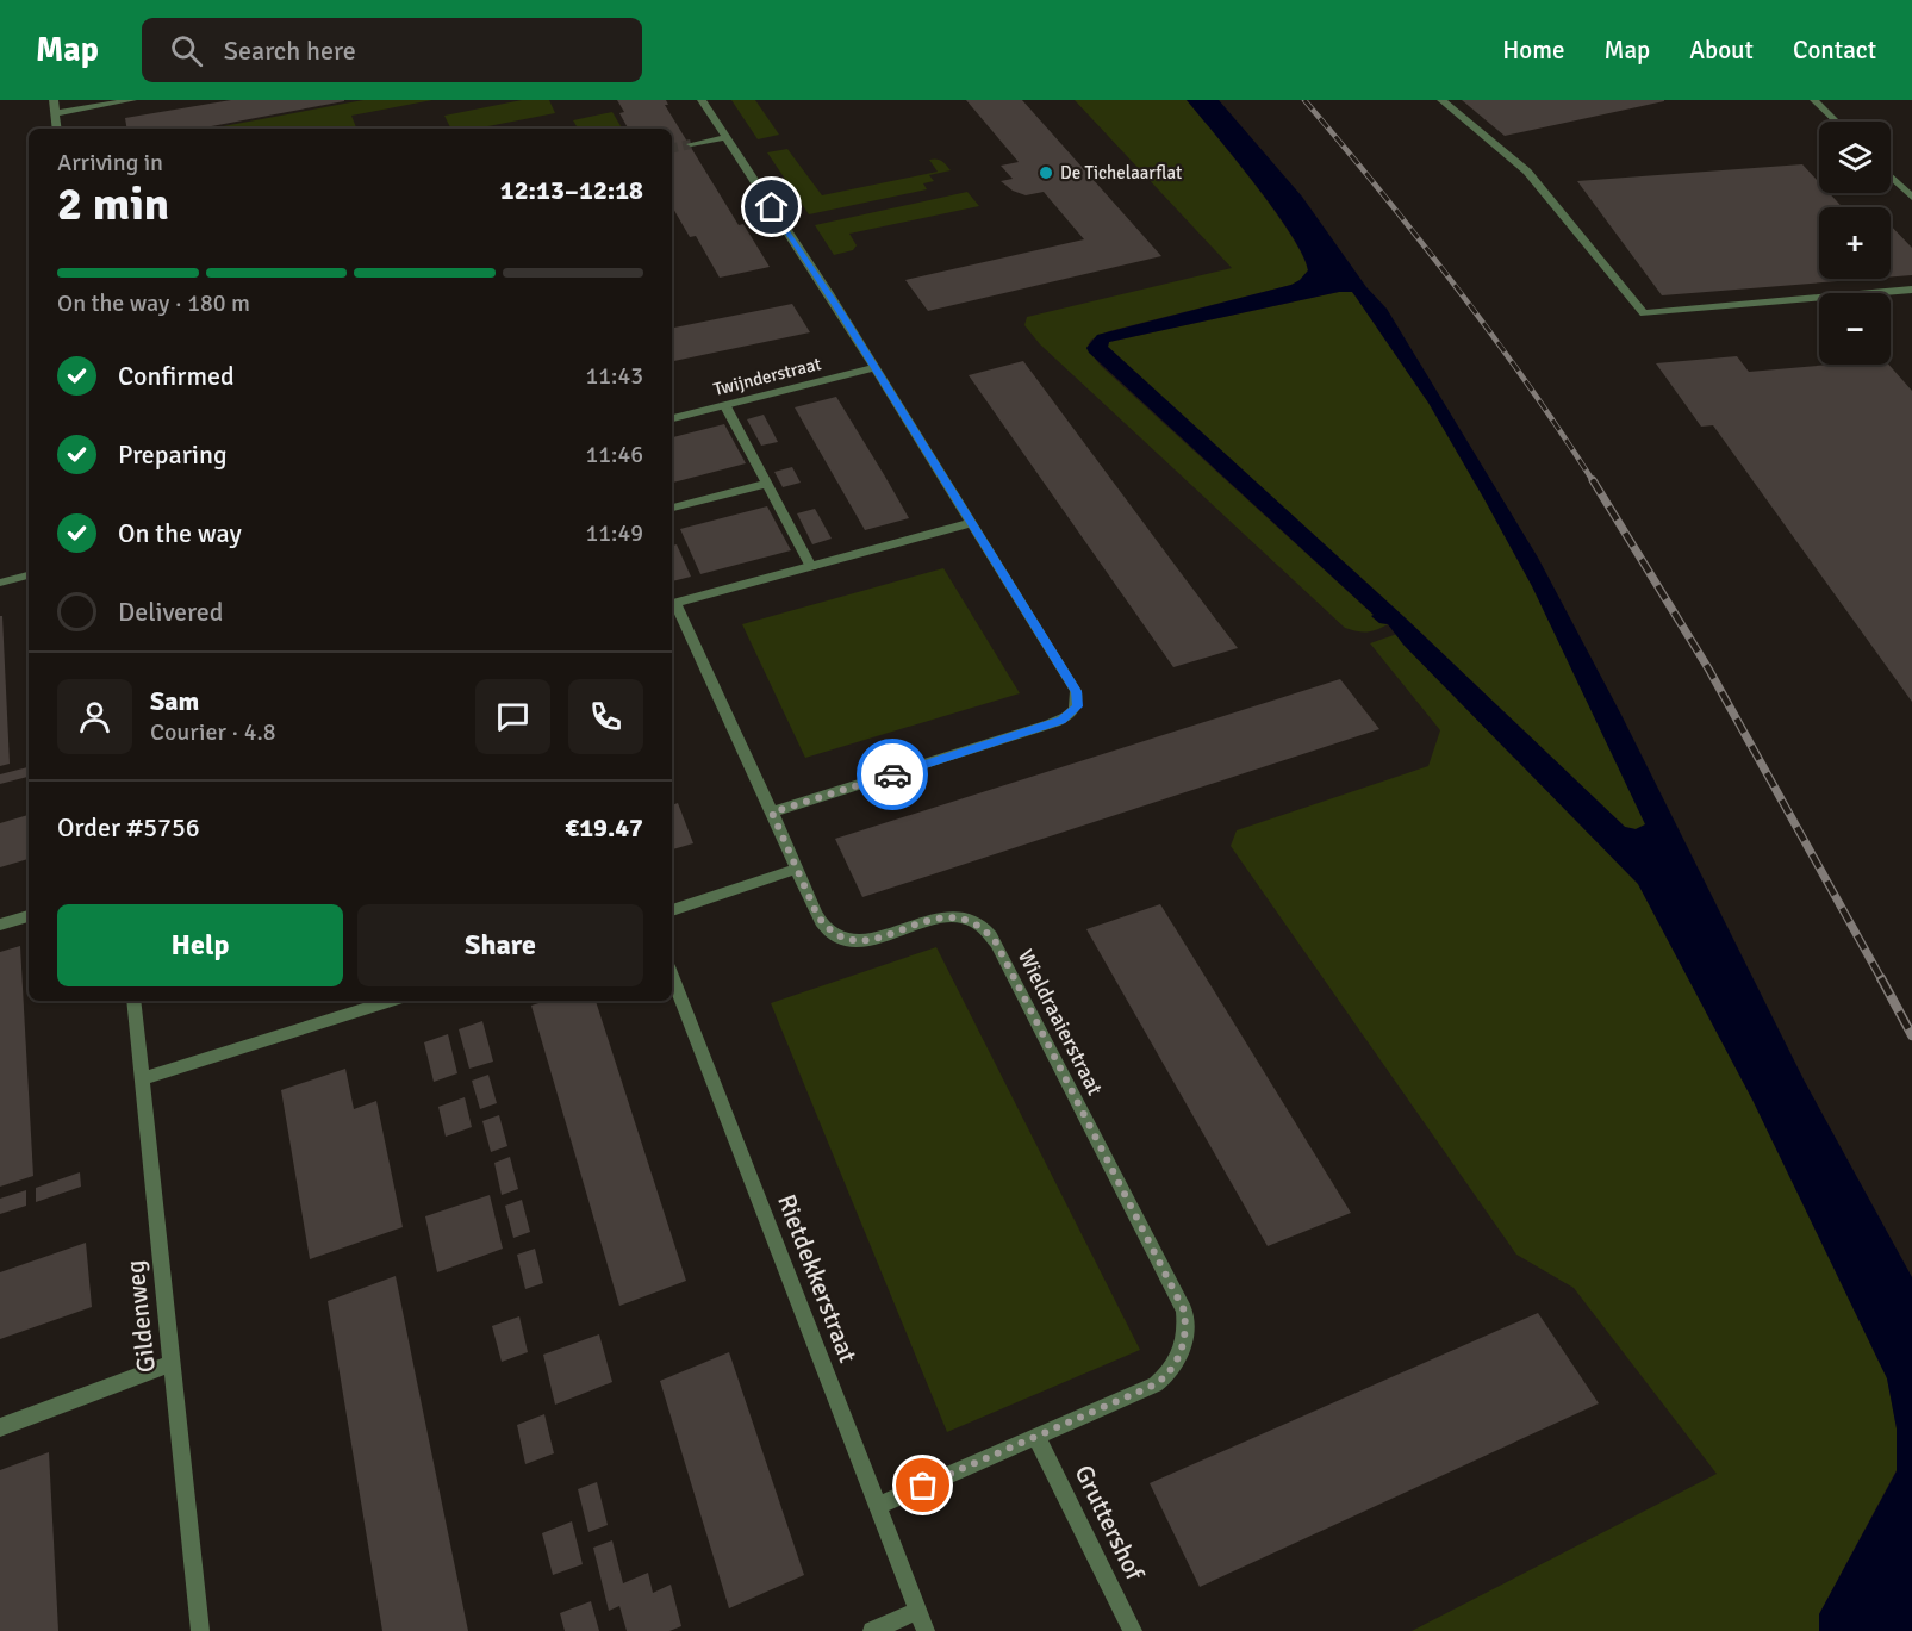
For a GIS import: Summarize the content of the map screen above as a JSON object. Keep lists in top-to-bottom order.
{
  "streets": {
    "street": [
      "Twijnderstraat",
      "Wieldraaierstraat",
      "Rietdekkerstraat",
      "Gildenweg",
      "Gruttershof"
    ]
  },
  "crossings": [
    ["Wieldraaierstraat", "Gruttershof"]
  ],
  "places": ["De Tichelaarflat"],
  "page": {
    "header": "Map",
    "search": "Search here",
    "nav": [
      "Home",
      "Map",
      "About",
      "Contact"
    ],
    "map_buttons": ["+", "−"],
    "heading": ["2 min", "Arriving in", "12:13–12:18"],
    "panel": [
      "Sam",
      "Courier · 4.8",
      "Order #5756",
      "€19.47"
    ],
    "bar": "On the way · 180 m",
    "list": [
      ["Confirmed", "11:43"],
      ["Preparing", "11:46"],
      ["On the way", "11:49"],
      "Delivered"
    ],
    "buttons": ["Help", "Share"]
  }
}
